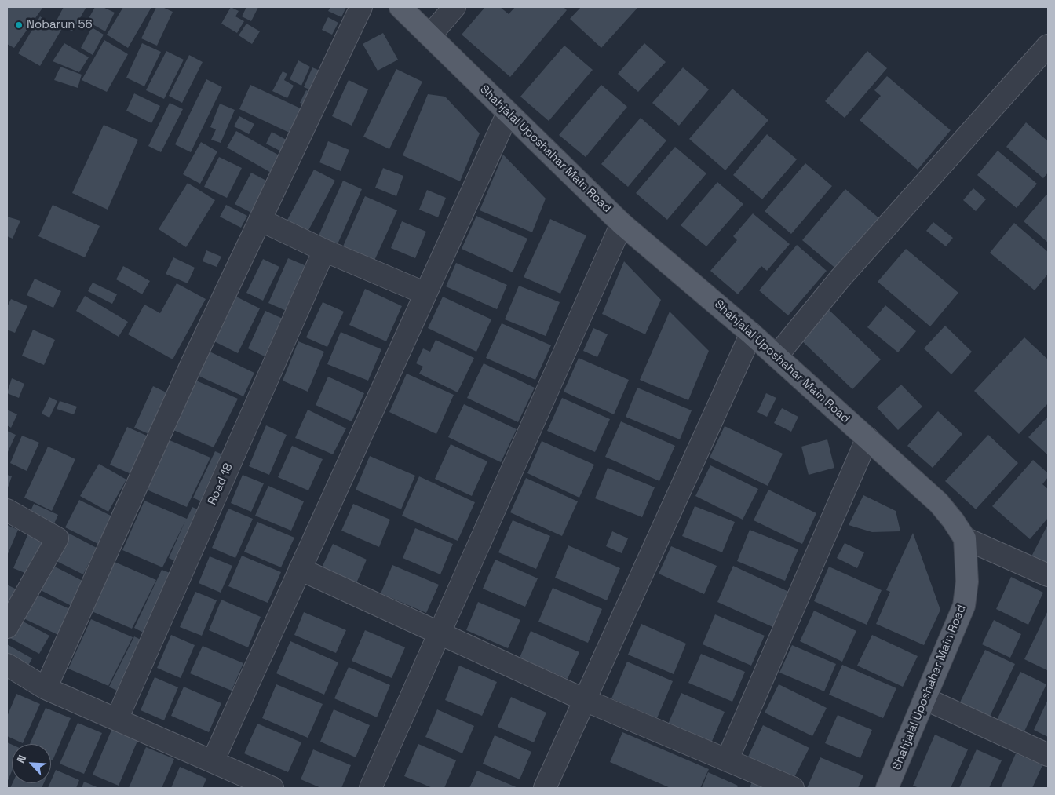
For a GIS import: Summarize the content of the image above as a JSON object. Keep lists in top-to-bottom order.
{
  "streets": {
    "main road": ["Shahjalal Uposhahar Main Road"],
    "street": ["Road 18"]
  },
  "places": ["Nobarun 56"],
  "north": "top left"
}
